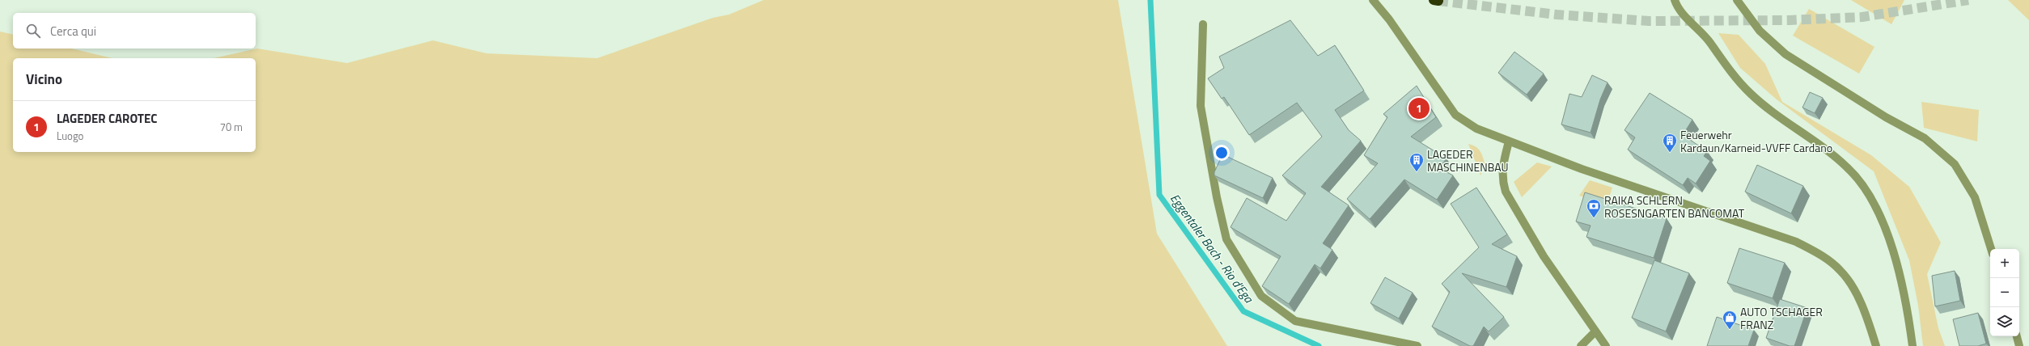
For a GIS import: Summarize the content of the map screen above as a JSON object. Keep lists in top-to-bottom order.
{
  "water": ["Eggentaler Bach - Rio d'Ega"],
  "places": {
    "building": ["Feuerwehr Kardaun/Karneid-VVFF Cardano", "LAGEDER MASCHINENBAU"],
    "bank": ["RAIKA SCHLERN ROSESNGARTEN BANCOMAT"],
    "shop": ["AUTO TSCHAGER FRANZ"]
  },
  "page": {
    "search": "Cerca qui",
    "heading": "Vicino",
    "pins": "1",
    "list": [
      {
        "mark": "1",
        "name": "LAGEDER CAROTEC",
        "note": "Luogo",
        "value": "70 m"
      }
    ],
    "map_buttons": ["+", "−"]
  }
}
